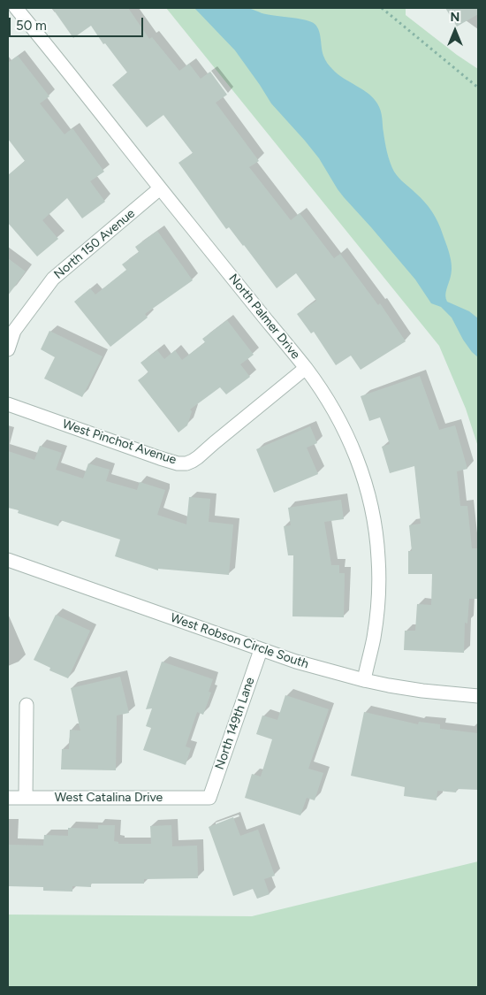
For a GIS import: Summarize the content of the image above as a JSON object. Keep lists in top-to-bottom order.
{
  "streets": {
    "street": [
      "North 150 Avenue",
      "North Palmer Drive",
      "West Pinchot Avenue",
      "West Robson Circle South",
      "North 149th Lane",
      "West Catalina Drive"
    ]
  },
  "crossings": [
    ["North 150 Avenue", "North Palmer Drive"],
    ["North Palmer Drive", "West Pinchot Avenue"],
    ["North Palmer Drive", "West Robson Circle South"],
    ["West Robson Circle South", "North 149th Lane"],
    ["North 149th Lane", "West Catalina Drive"]
  ],
  "scale_bar": "50 m",
  "north": "top"
}
